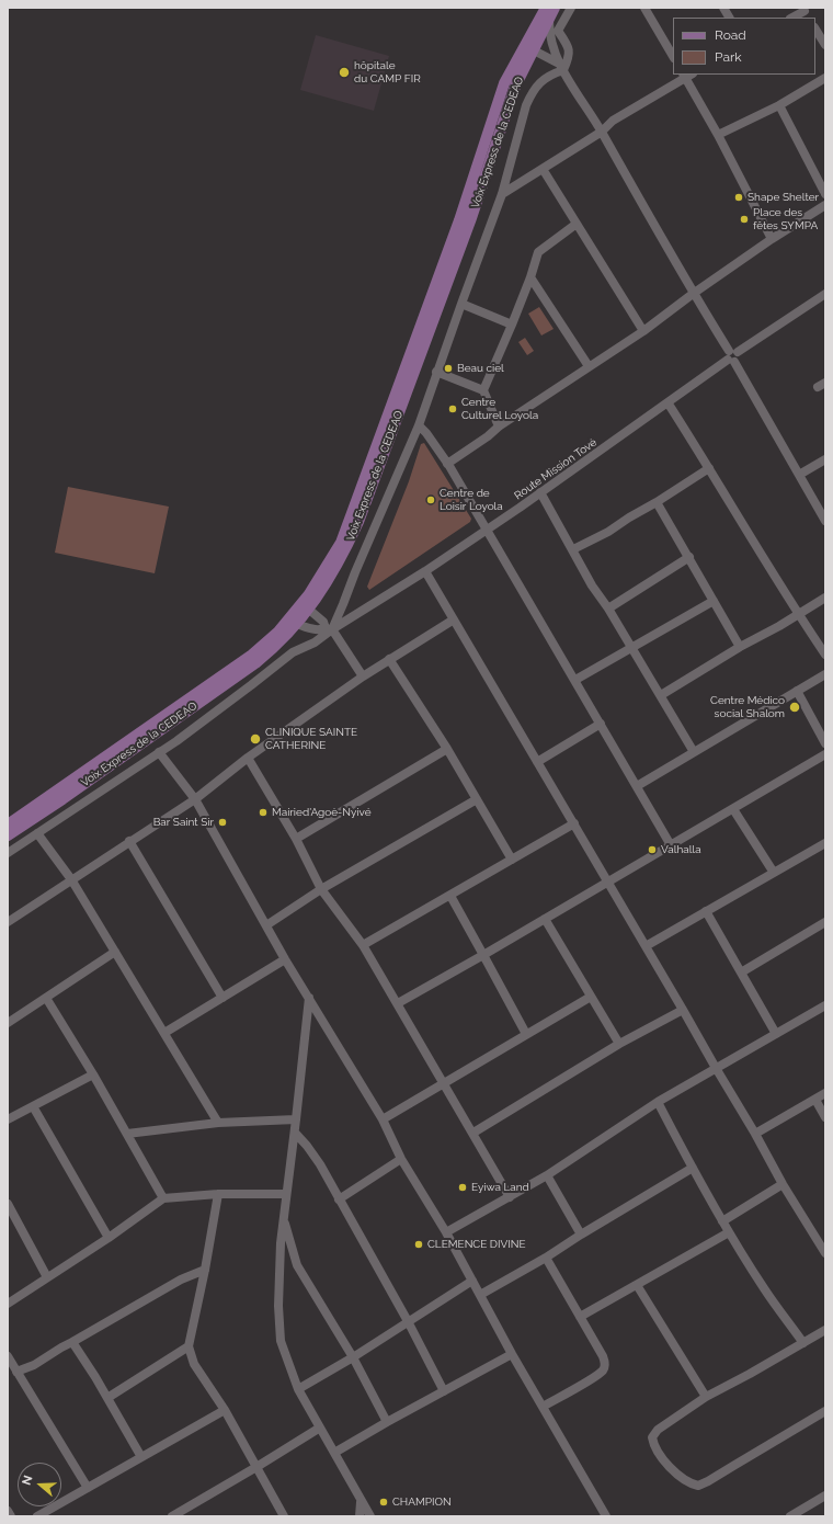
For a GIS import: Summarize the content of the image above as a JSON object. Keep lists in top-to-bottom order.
{
  "streets": {
    "main road": ["Voix Express de la CEDEAO"],
    "street": ["Route Mission Tové"]
  },
  "places": [
    "hôpitale du CAMP FIR",
    "Shape Shelter",
    "Place des fêtes SYMPA",
    "Beau ciel",
    "Centre Culturel Loyola",
    "Centre de Loisir Loyola",
    "Centre Médico social Shalom",
    "CLINIQUE SAINTE CATHERINE",
    "Mairied'Agoè-Nyivé",
    "Bar Saint Sir",
    "Valhalla",
    "Eyiwa Land",
    "CLEMENCE DIVINE",
    "CHAMPION"
  ],
  "legend": ["Road", "Park"],
  "north": "left"
}
